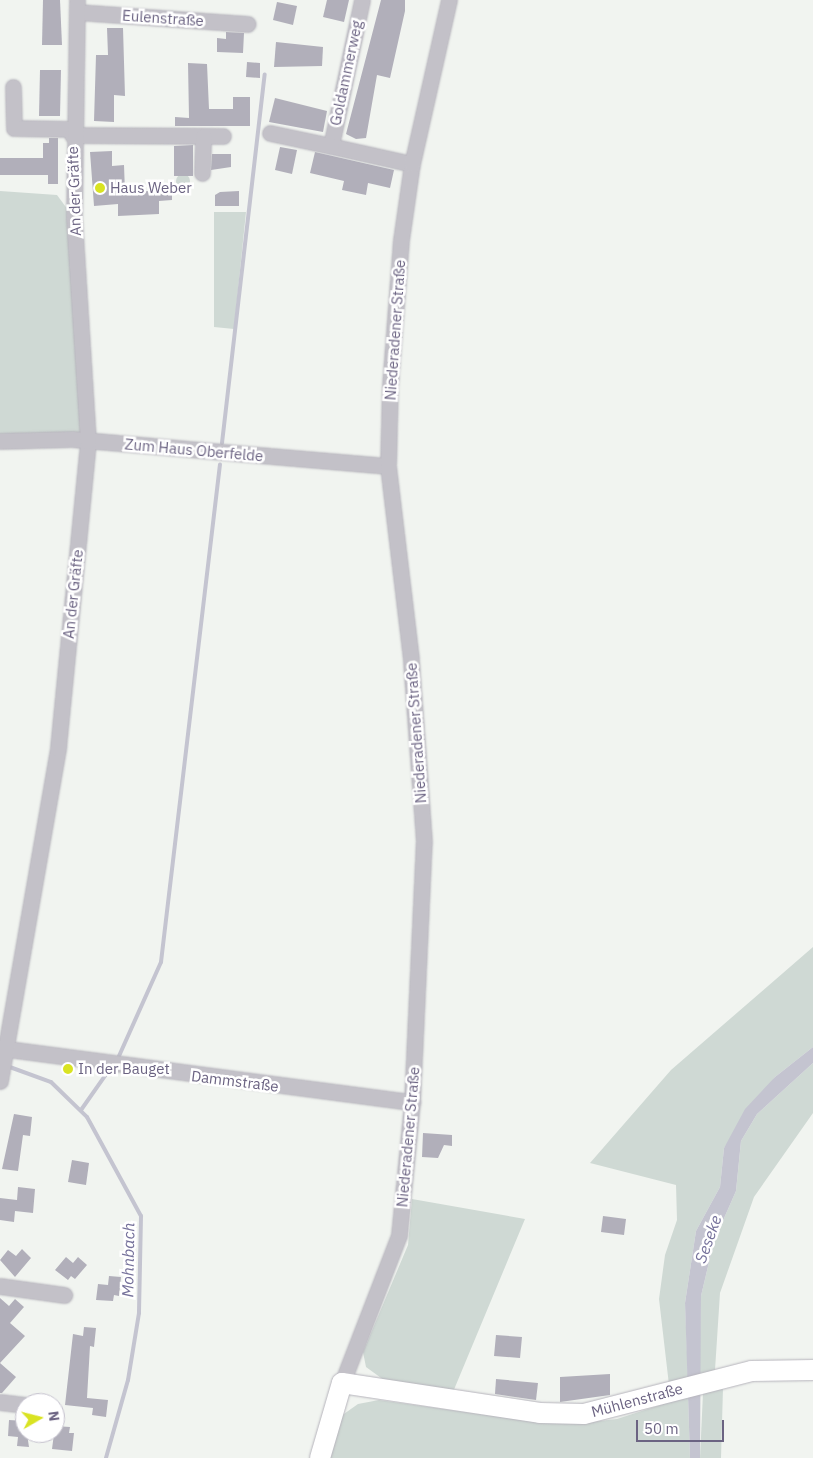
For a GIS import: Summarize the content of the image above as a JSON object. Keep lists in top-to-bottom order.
{
  "streets": {
    "main road": ["Niederadener Straße", "Mühlenstraße"],
    "street": [
      "Eulenstraße",
      "Goldammerweg",
      "An der Gräfte",
      "Zum Haus Oberfelde",
      "Dammstraße"
    ]
  },
  "crossings": [
    ["Eulenstraße", "An der Gräfte"],
    ["Goldammerweg", "Niederadener Straße"],
    ["An der Gräfte", "Zum Haus Oberfelde"],
    ["An der Gräfte", "Dammstraße"],
    ["Niederadener Straße", "Zum Haus Oberfelde"],
    ["Niederadener Straße", "Dammstraße"],
    ["Niederadener Straße", "Mühlenstraße"]
  ],
  "water": ["Seseke", "Mohnbach"],
  "places": ["Haus Weber", "In der Bauget"],
  "scale_bar": "50 m",
  "north": "right"
}
